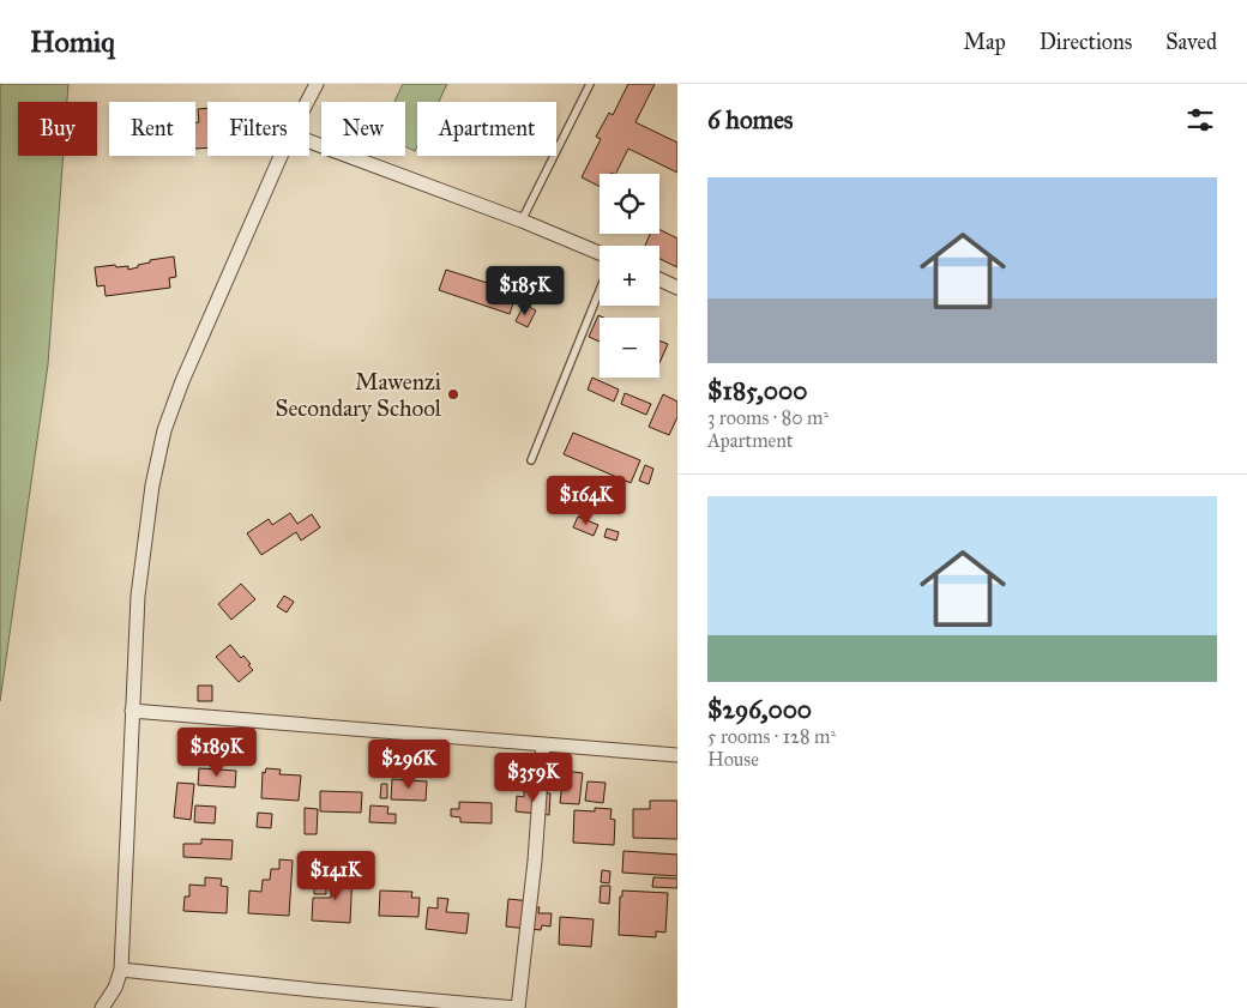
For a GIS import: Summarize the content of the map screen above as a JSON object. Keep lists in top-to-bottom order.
{
  "places": ["Mawenzi Secondary School"],
  "page": {
    "header": "Homiq",
    "nav": ["Map", "Directions", "Saved"],
    "heading": "6 homes",
    "chip": [
      "Buy",
      "Rent",
      "Filters",
      "New",
      "Apartment"
    ],
    "list": [
      {
        "name": "$185,000",
        "note": "3 rooms · 80 m² · Apartment"
      },
      {
        "name": "$296,000",
        "note": "5 rooms · 128 m² · House"
      }
    ],
    "map_buttons": ["+", "−"],
    "price": [
      "$185K",
      "$164K",
      "$189K",
      "$296K",
      "$359K",
      "$141K"
    ]
  }
}
